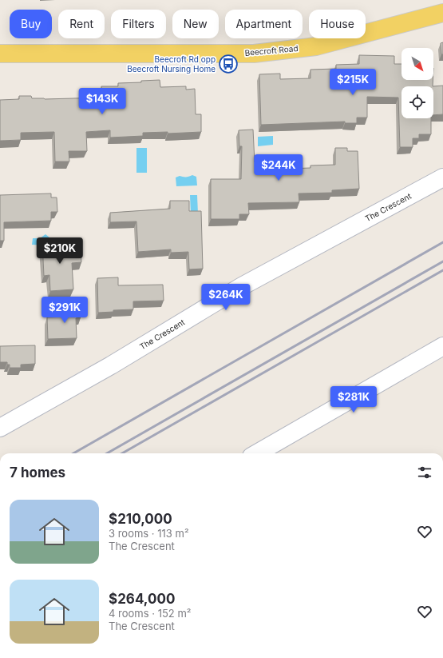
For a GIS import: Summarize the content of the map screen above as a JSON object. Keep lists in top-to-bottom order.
{
  "streets": {
    "main road": ["Beecroft Road"],
    "street": ["The Crescent"]
  },
  "places": {
    "bus stop": ["Beecroft Rd opp Beecroft Nursing Home"]
  },
  "north": "bottom right",
  "page": {
    "chip": [
      "Buy",
      "Rent",
      "Filters",
      "New",
      "Apartment",
      "House"
    ],
    "price": [
      "$215K",
      "$143K",
      "$244K",
      "$210K",
      "$264K",
      "$291K",
      "$281K"
    ],
    "heading": "7 homes",
    "list": [
      {
        "name": "$210,000",
        "note": "3 rooms · 113 m² · The Crescent"
      },
      {
        "name": "$264,000",
        "note": "4 rooms · 152 m² · The Crescent"
      }
    ]
  }
}
